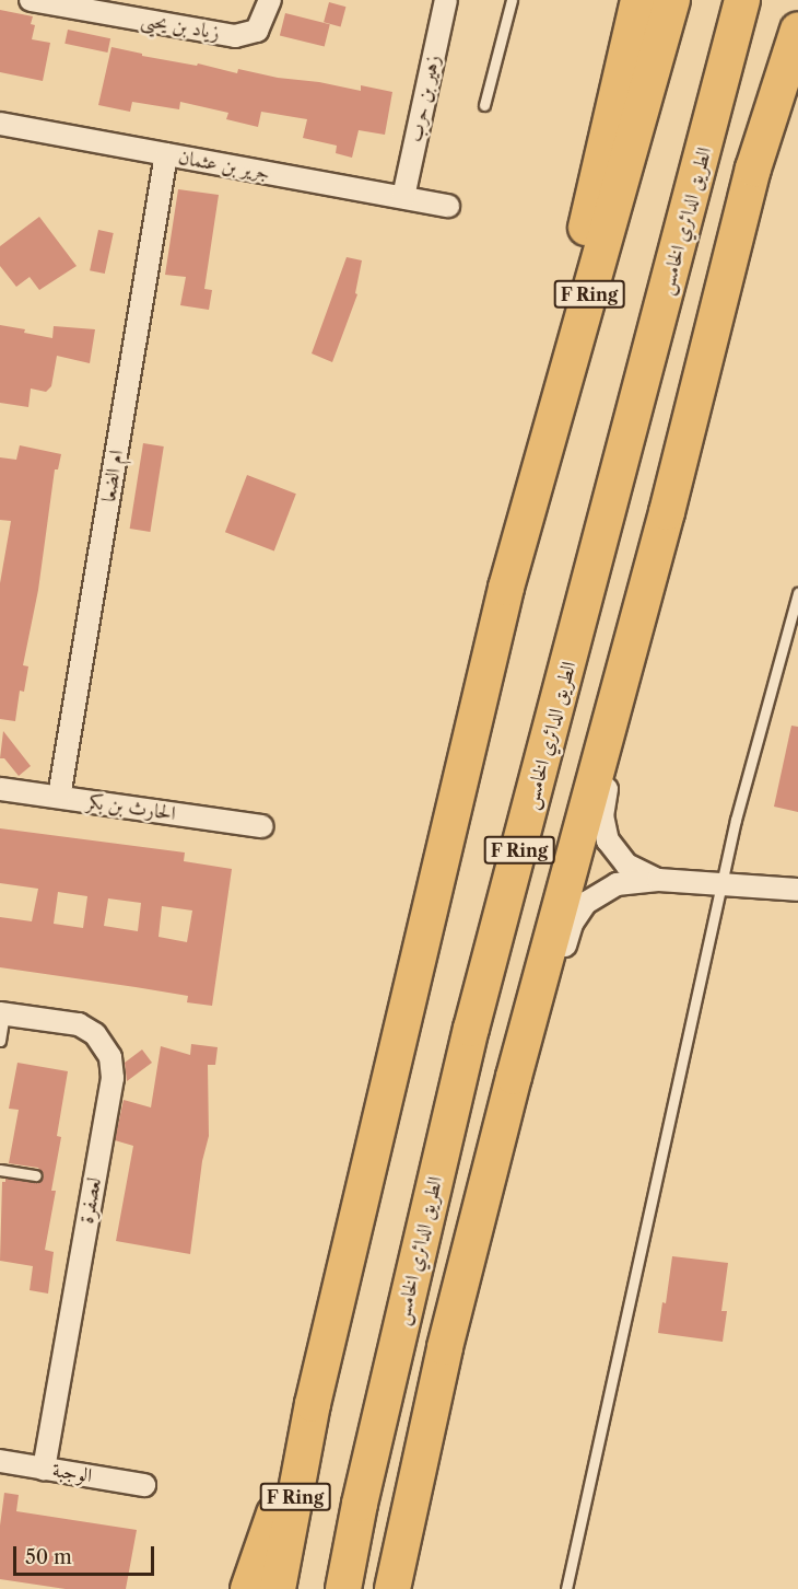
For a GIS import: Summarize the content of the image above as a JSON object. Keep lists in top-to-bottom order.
{
  "streets": {
    "highway": ["الطريق الدائري الخامس", "F Ring"],
    "street": [
      "زياد بن يحيى",
      "زهير بن حرب",
      "جرير بن عثمان",
      "ام الضعا",
      "الحارث بن بكر",
      "لعصفرة",
      "الوجبة"
    ]
  },
  "crossings": [
    ["زهير بن حرب", "جرير بن عثمان"],
    ["جرير بن عثمان", "ام الضعا"],
    ["ام الضعا", "الحارث بن بكر"],
    ["لعصفرة", "الوجبة"]
  ],
  "scale_bar": "50 m"
}
